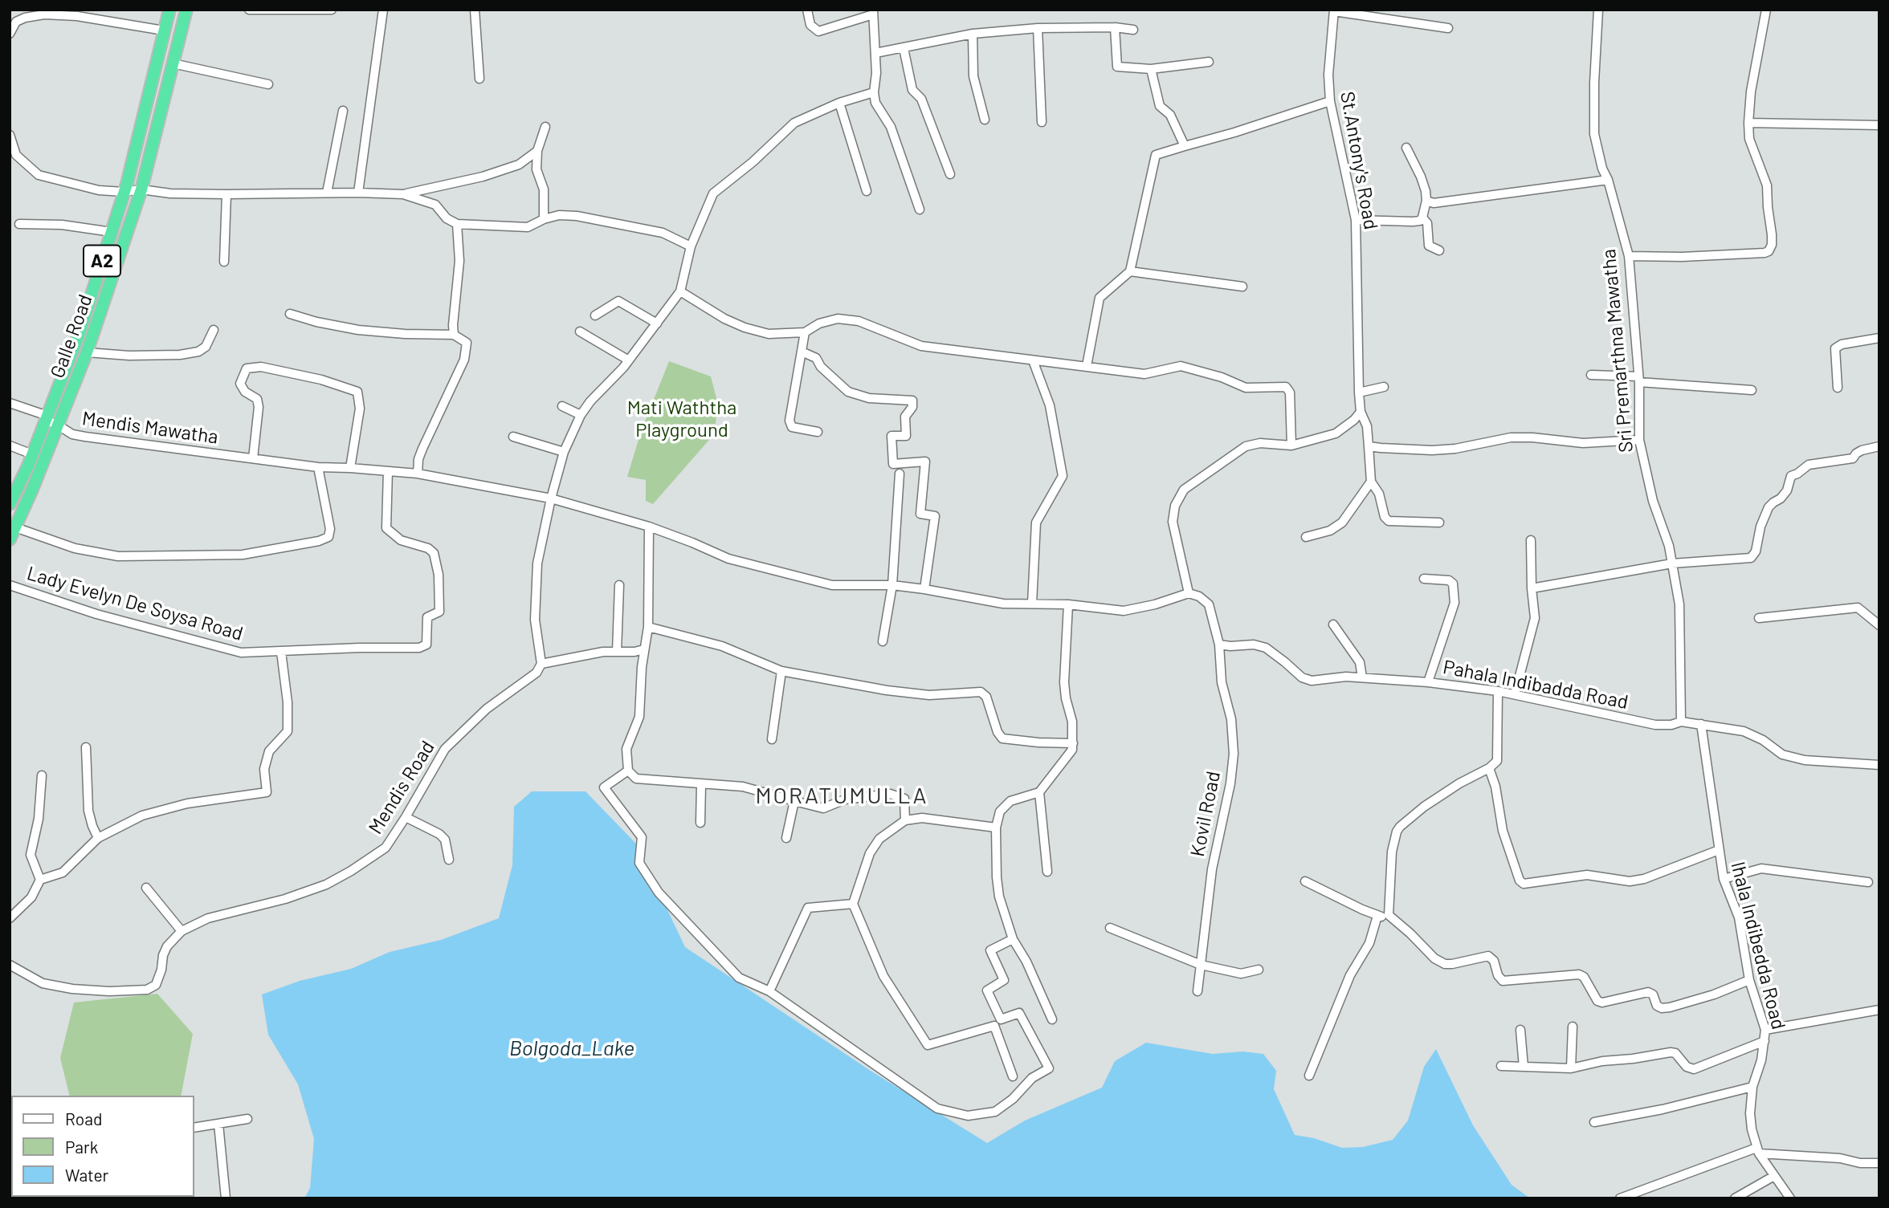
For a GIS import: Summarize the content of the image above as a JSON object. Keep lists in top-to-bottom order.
{
  "streets": {
    "highway": ["A2", "Galle Road"],
    "street": [
      "St.Antony's Road",
      "Sri Premarthna Mawatha",
      "Mendis Mawatha",
      "Lady Evelyn De Soysa Road",
      "Pahala Indibadda Road",
      "Mendis Road",
      "Kovil Road",
      "Ihala Indibedda Road"
    ]
  },
  "crossings": [
    ["Galle Road", "Mendis Mawatha"],
    ["Sri Premarthna Mawatha", "Pahala Indibadda Road"],
    ["Mendis Mawatha", "Lady Evelyn De Soysa Road"],
    ["Pahala Indibadda Road", "Kovil Road"],
    ["Pahala Indibadda Road", "Ihala Indibedda Road"]
  ],
  "districts": ["MORATUMULLA"],
  "water": ["Bolgoda_Lake"],
  "parks": ["Mati Waththa Playground"],
  "legend": ["Road", "Park", "Water"]
}
